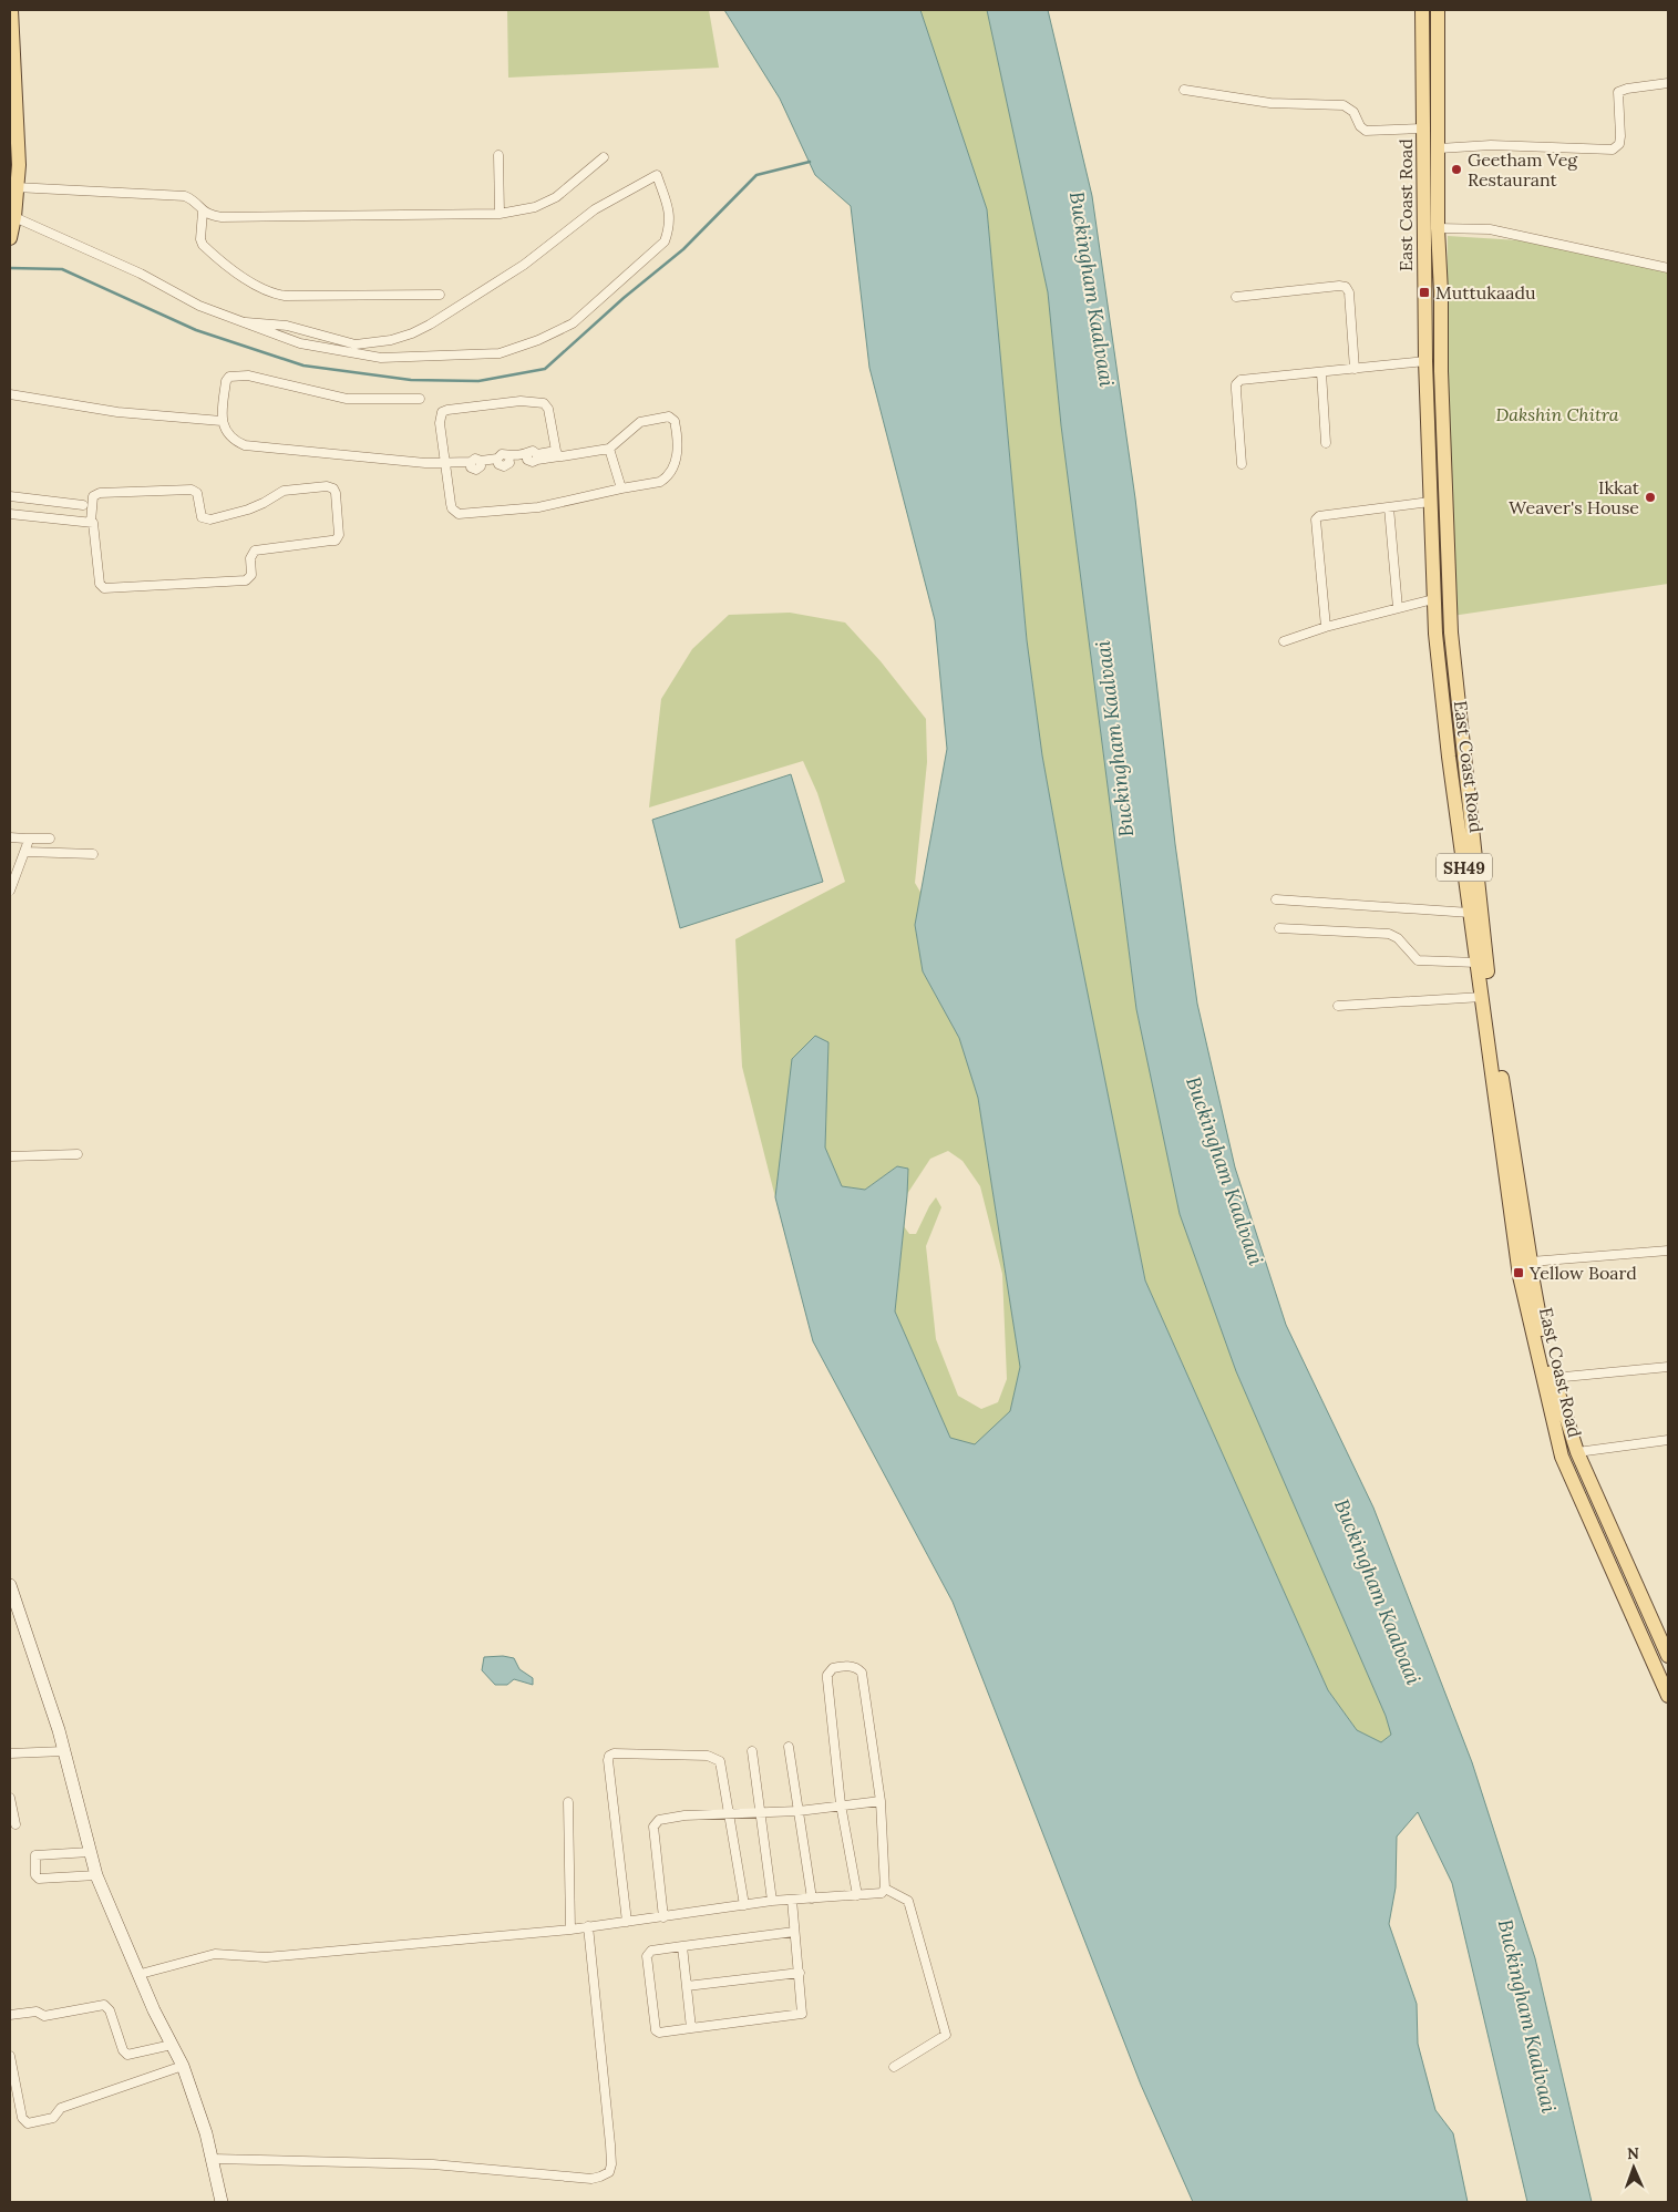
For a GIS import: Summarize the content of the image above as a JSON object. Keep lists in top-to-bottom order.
{
  "streets": {
    "main road": ["East Coast Road", "SH49"]
  },
  "water": ["Buckingham Kaalvaai"],
  "parks": ["Dakshin Chitra"],
  "places": {
    "other": ["Geetham Veg Restaurant", "Ikkat Weaver's House"],
    "transit": ["Muttukaadu", "Yellow Board"]
  },
  "north": "top"
}
